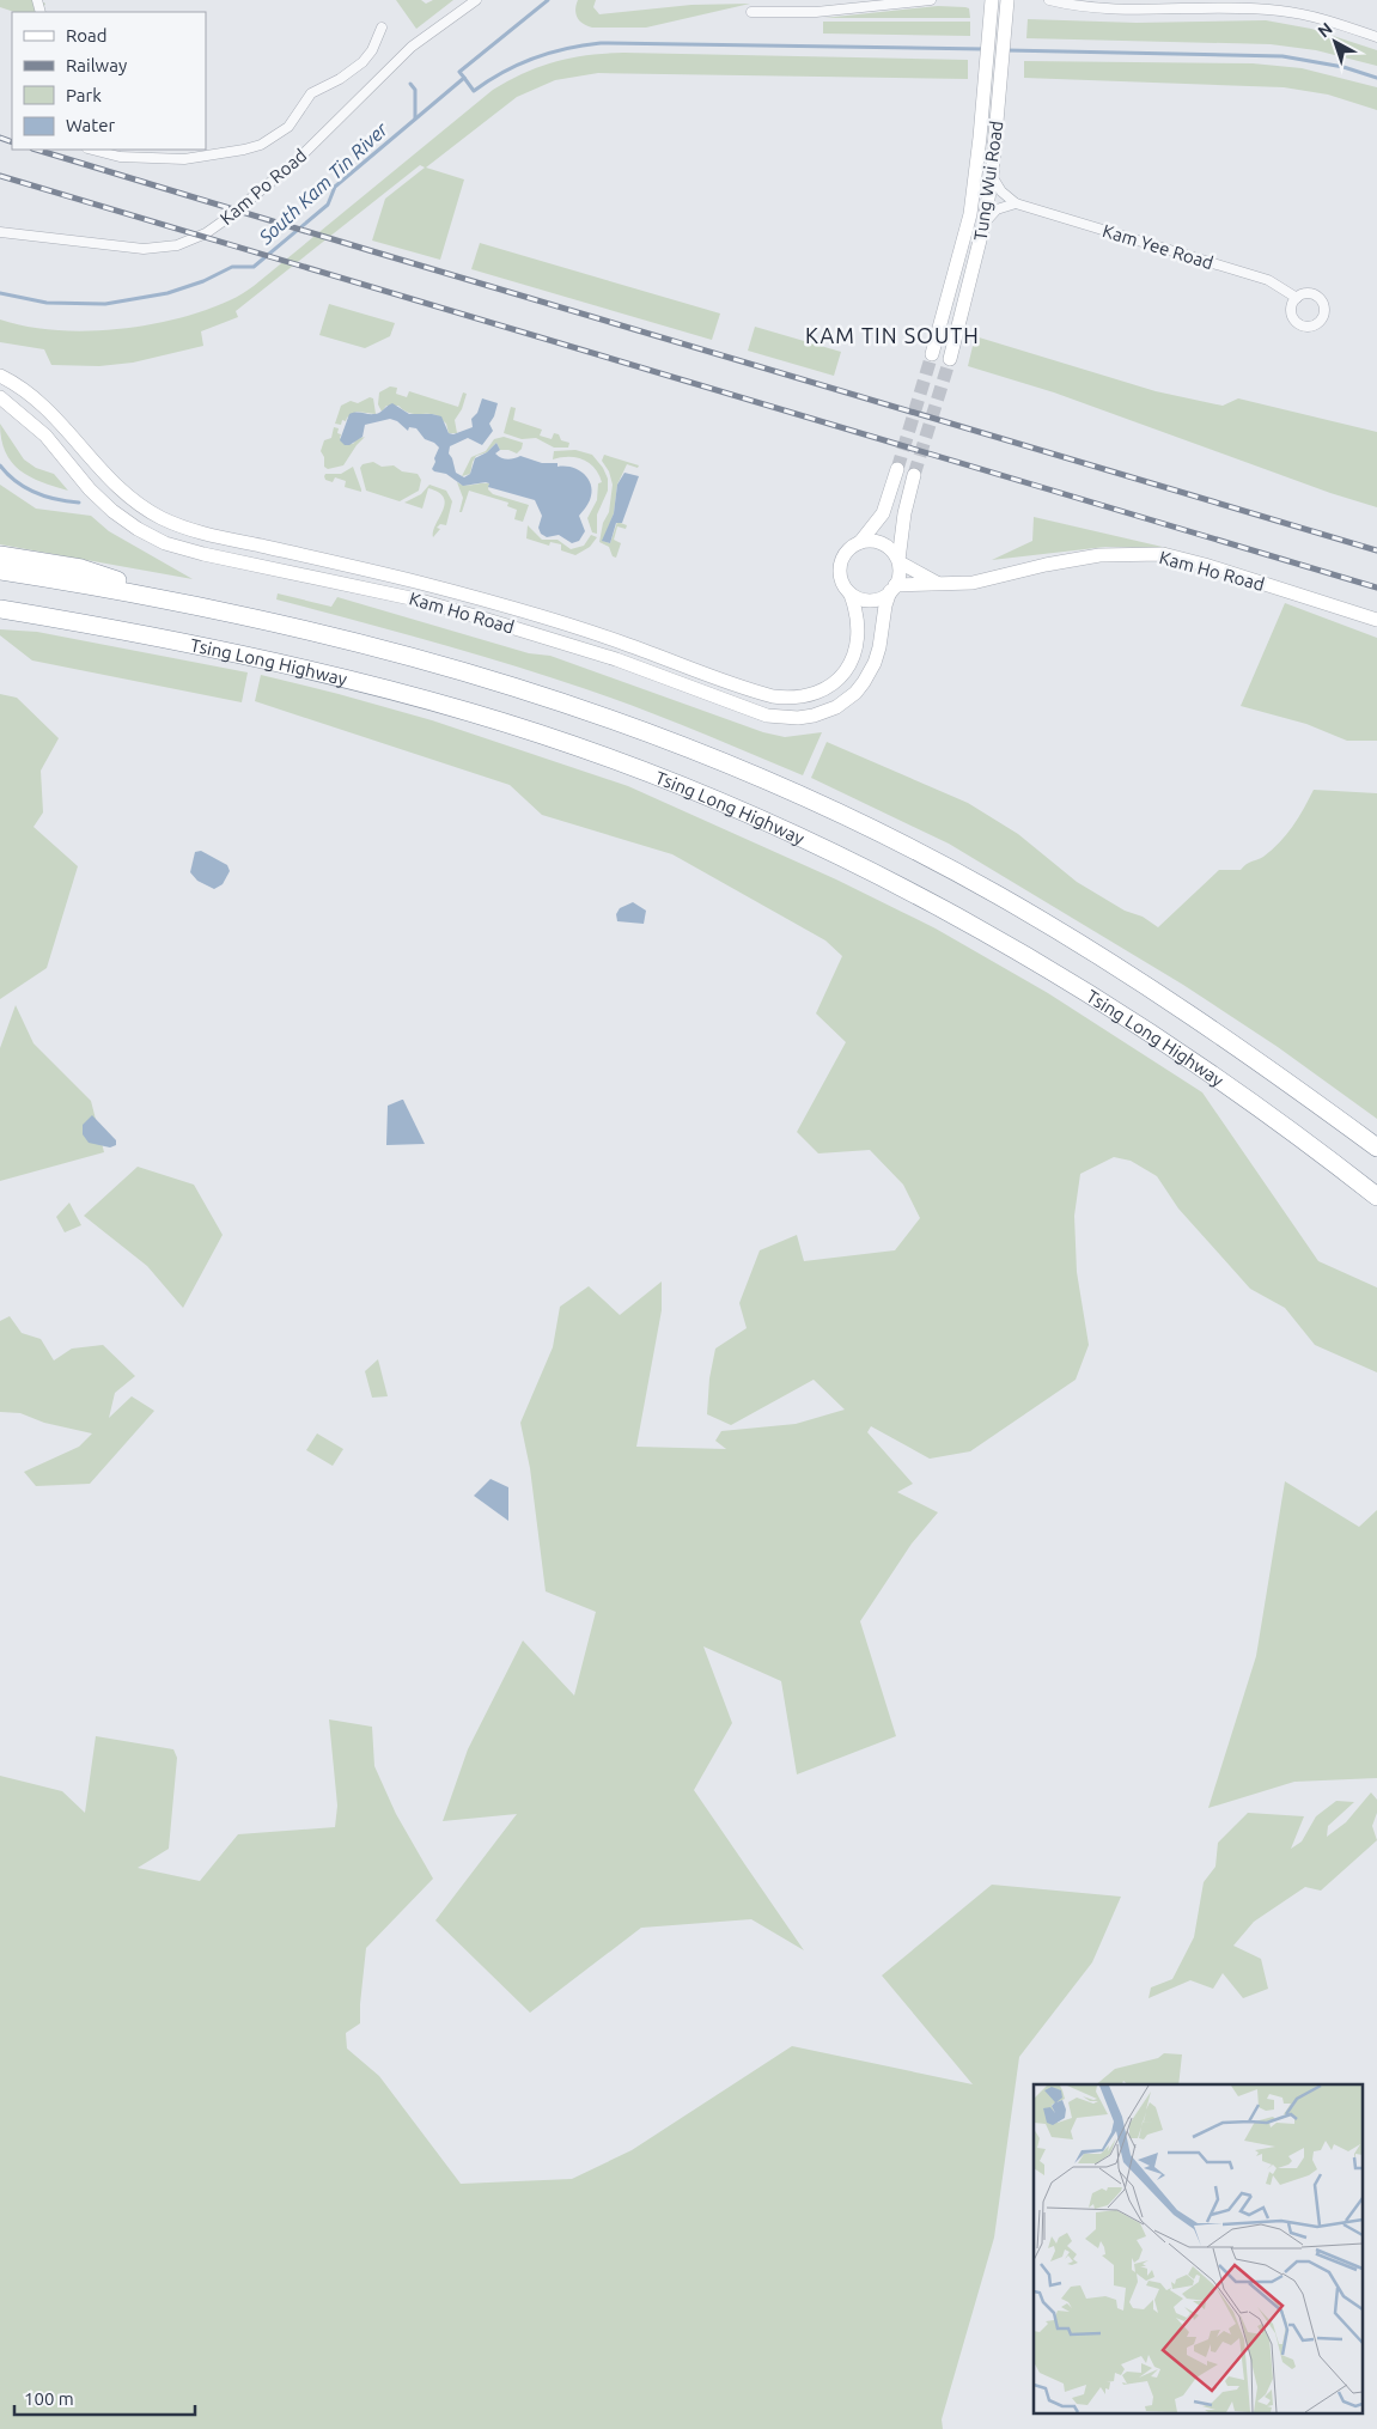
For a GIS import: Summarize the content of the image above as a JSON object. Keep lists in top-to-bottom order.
{
  "streets": {
    "highway": ["Tsing Long Highway"],
    "main road": ["Tung Wui Road", "Kam Ho Road"],
    "street": ["Kam Po Road", "Kam Yee Road"]
  },
  "crossings": [
    ["Tung Wui Road", "Kam Yee Road"]
  ],
  "districts": ["KAM TIN SOUTH"],
  "water": ["South Kam Tin River"],
  "legend": [
    "Road",
    "Railway",
    "Park",
    "Water"
  ],
  "scale_bar": "100 m",
  "north": "top left"
}
